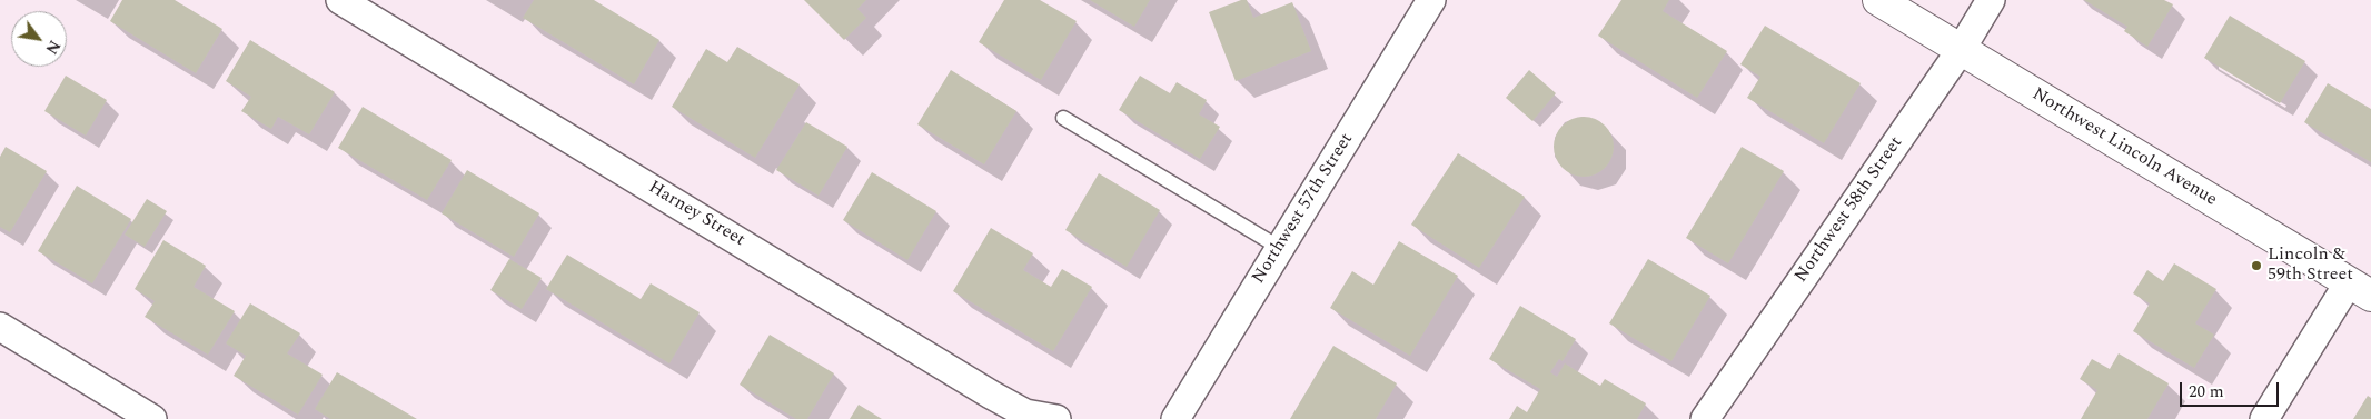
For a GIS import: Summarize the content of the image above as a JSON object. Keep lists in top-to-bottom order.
{
  "streets": {
    "street": [
      "Northwest Lincoln Avenue",
      "Northwest 57th Street",
      "Northwest 58th Street",
      "Harney Street"
    ]
  },
  "crossings": [
    ["Northwest Lincoln Avenue", "Northwest 58th Street"]
  ],
  "places": ["Lincoln & 59th Street"],
  "scale_bar": "20 m",
  "north": "bottom right"
}
